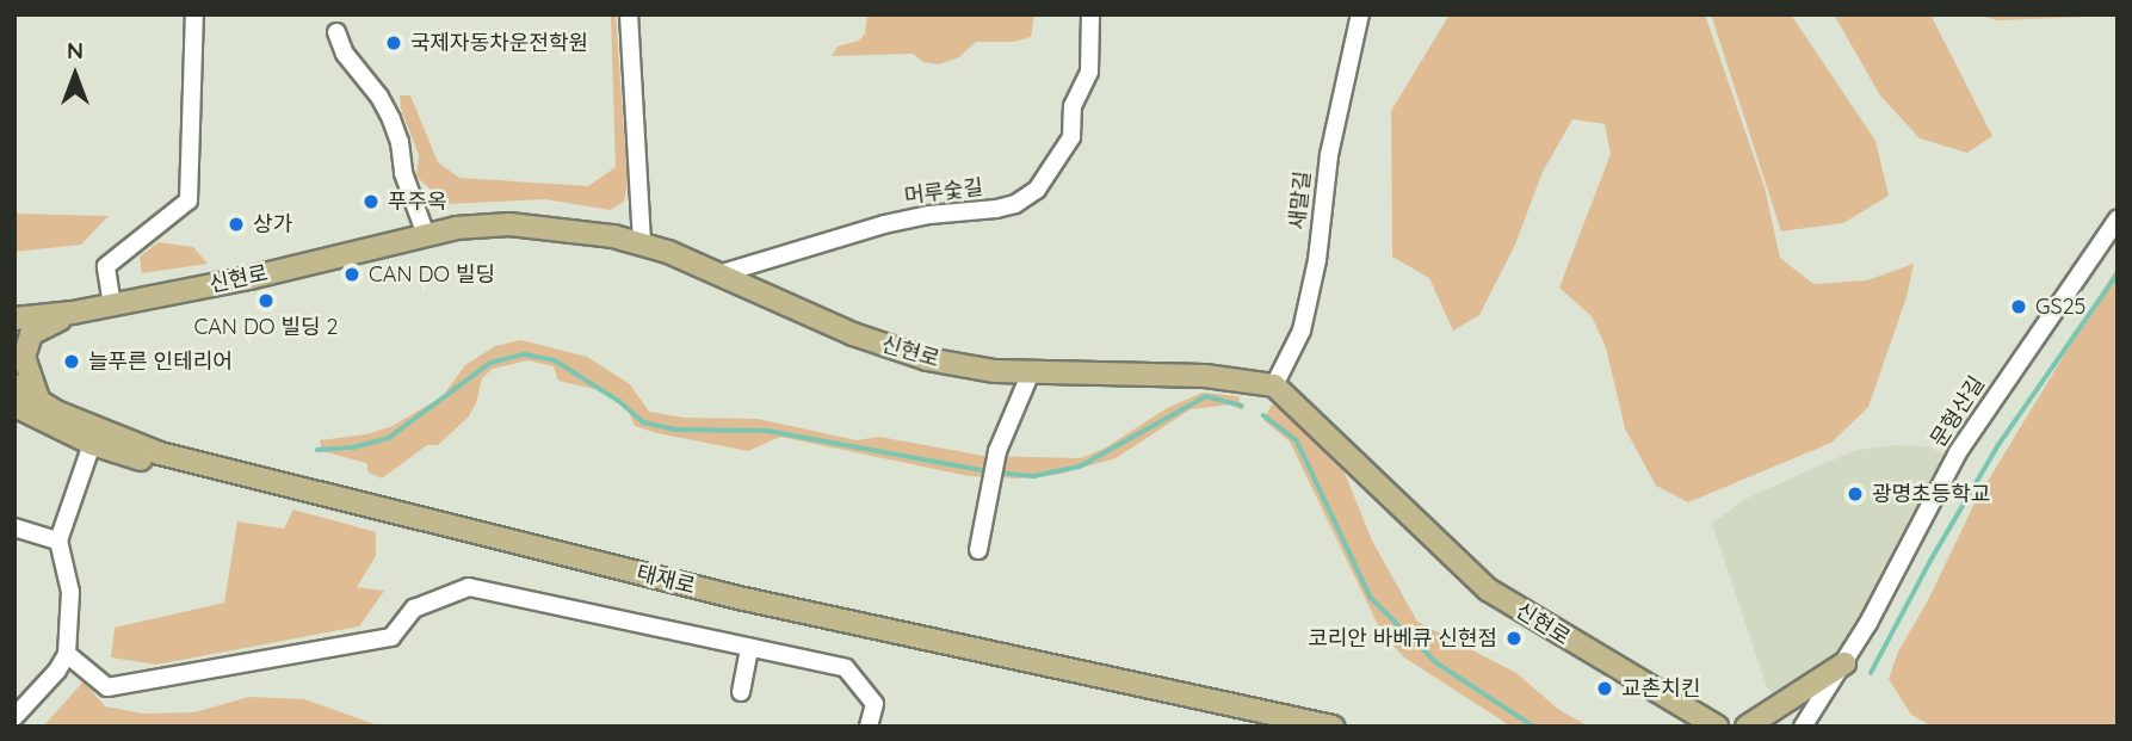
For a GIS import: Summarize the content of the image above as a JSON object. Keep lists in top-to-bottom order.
{
  "streets": {
    "main road": ["신현로", "태재로"],
    "street": ["머루숯길", "새말길", "문형산길"]
  },
  "crossings": [
    ["머루숯길", "신현로"],
    ["새말길", "신현로"]
  ],
  "places": [
    "국제자동차운전학원",
    "푸주옥",
    "상가",
    "CAN DO 빌딩",
    "CAN DO 빌딩 2",
    "GS25",
    "늘푸른 인테리어",
    "광명초등학교",
    "코리안 바베큐 신현점",
    "교촌치킨"
  ],
  "north": "top"
}
